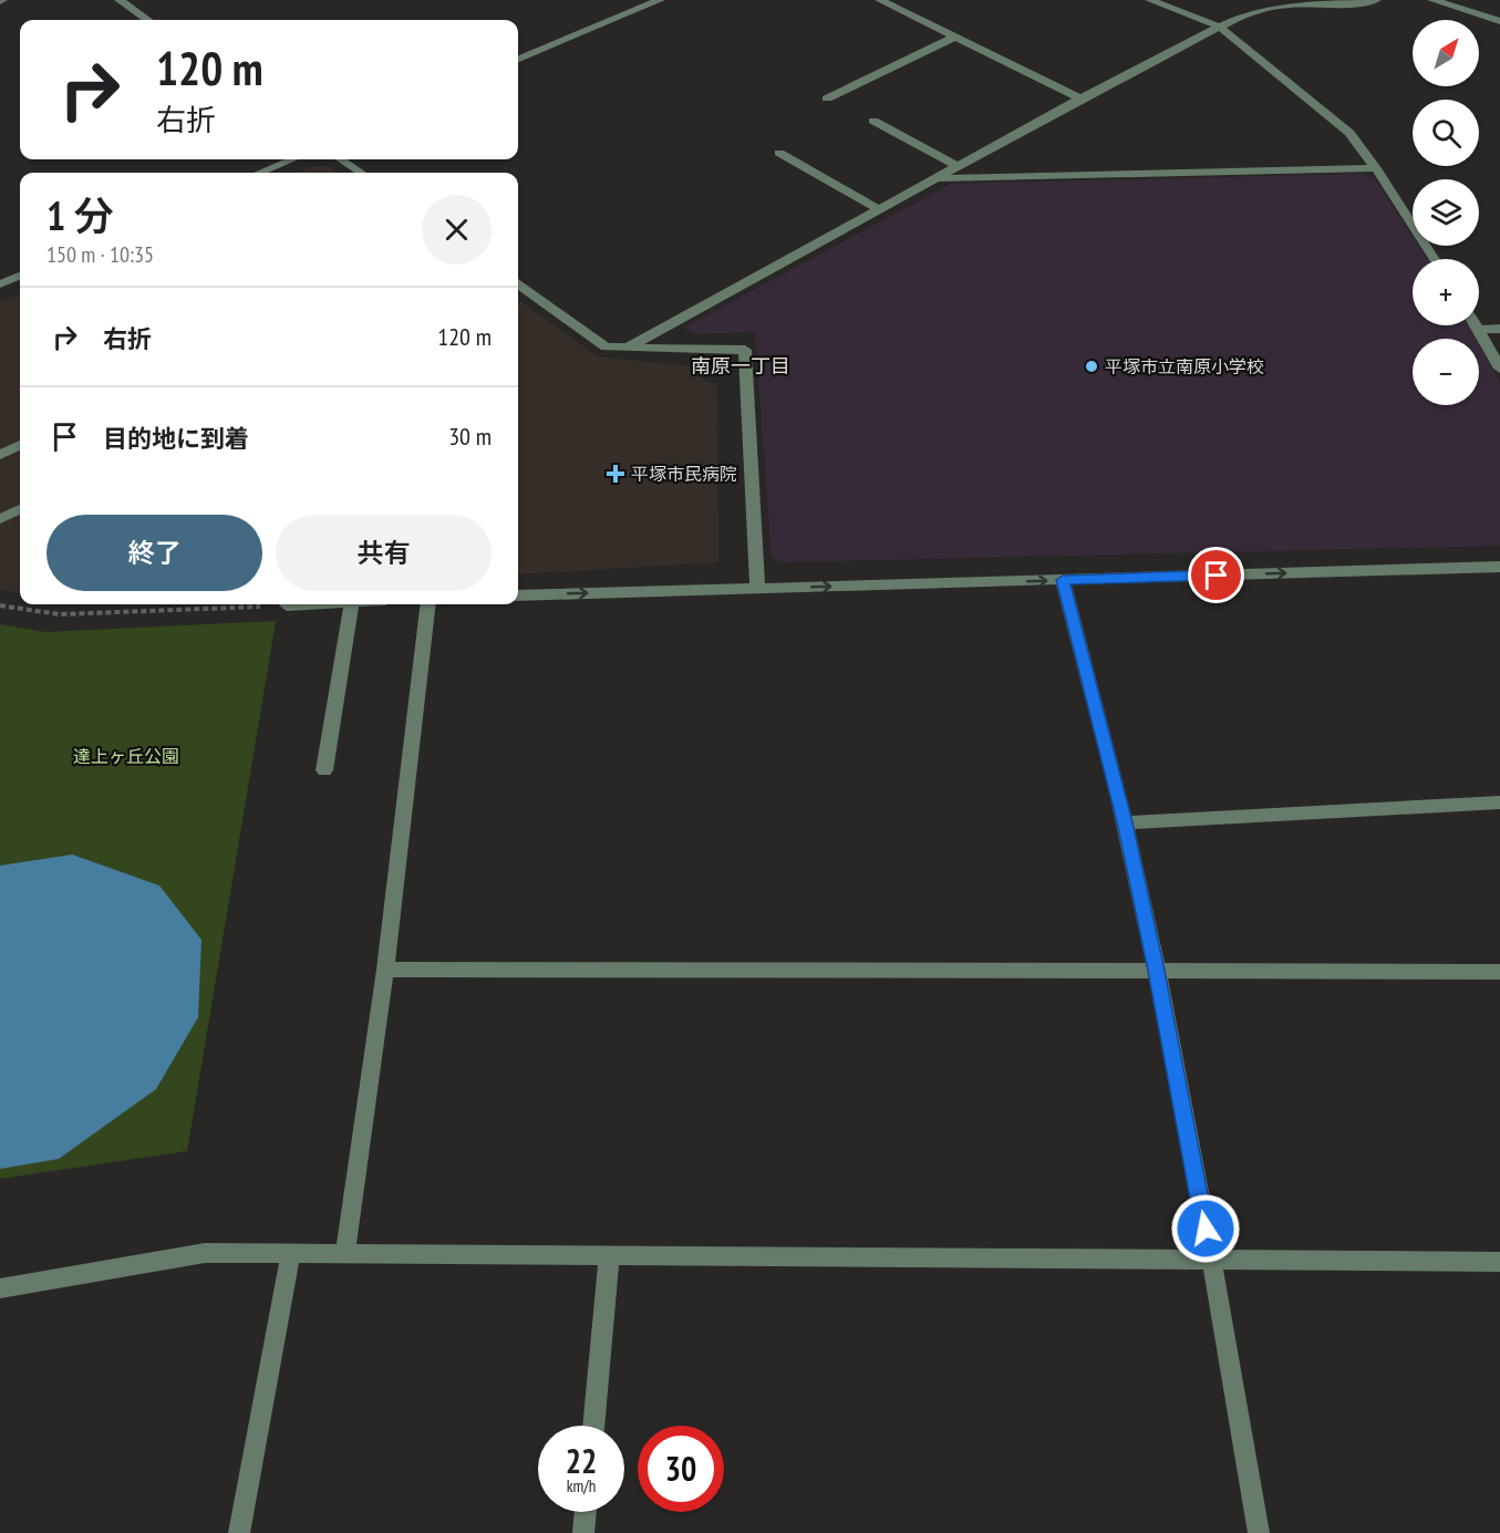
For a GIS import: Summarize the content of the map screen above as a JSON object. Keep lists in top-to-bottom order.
{
  "districts": ["南原一丁目"],
  "parks": ["達上ヶ丘公園"],
  "places": {
    "other": ["平塚市立南原小学校"],
    "health": ["平塚市民病院"]
  },
  "north": "top right",
  "page": {
    "map_buttons": ["+", "−"],
    "turn": ["120 m", "右折"],
    "heading": ["1 分", "150 m · 10:35"],
    "list": [
      {
        "name": "右折",
        "value": "120 m"
      },
      {
        "name": "目的地に到着",
        "value": "30 m"
      }
    ],
    "buttons": ["終了", "共有"],
    "speed": "22 km/h",
    "limit": "30"
  }
}
